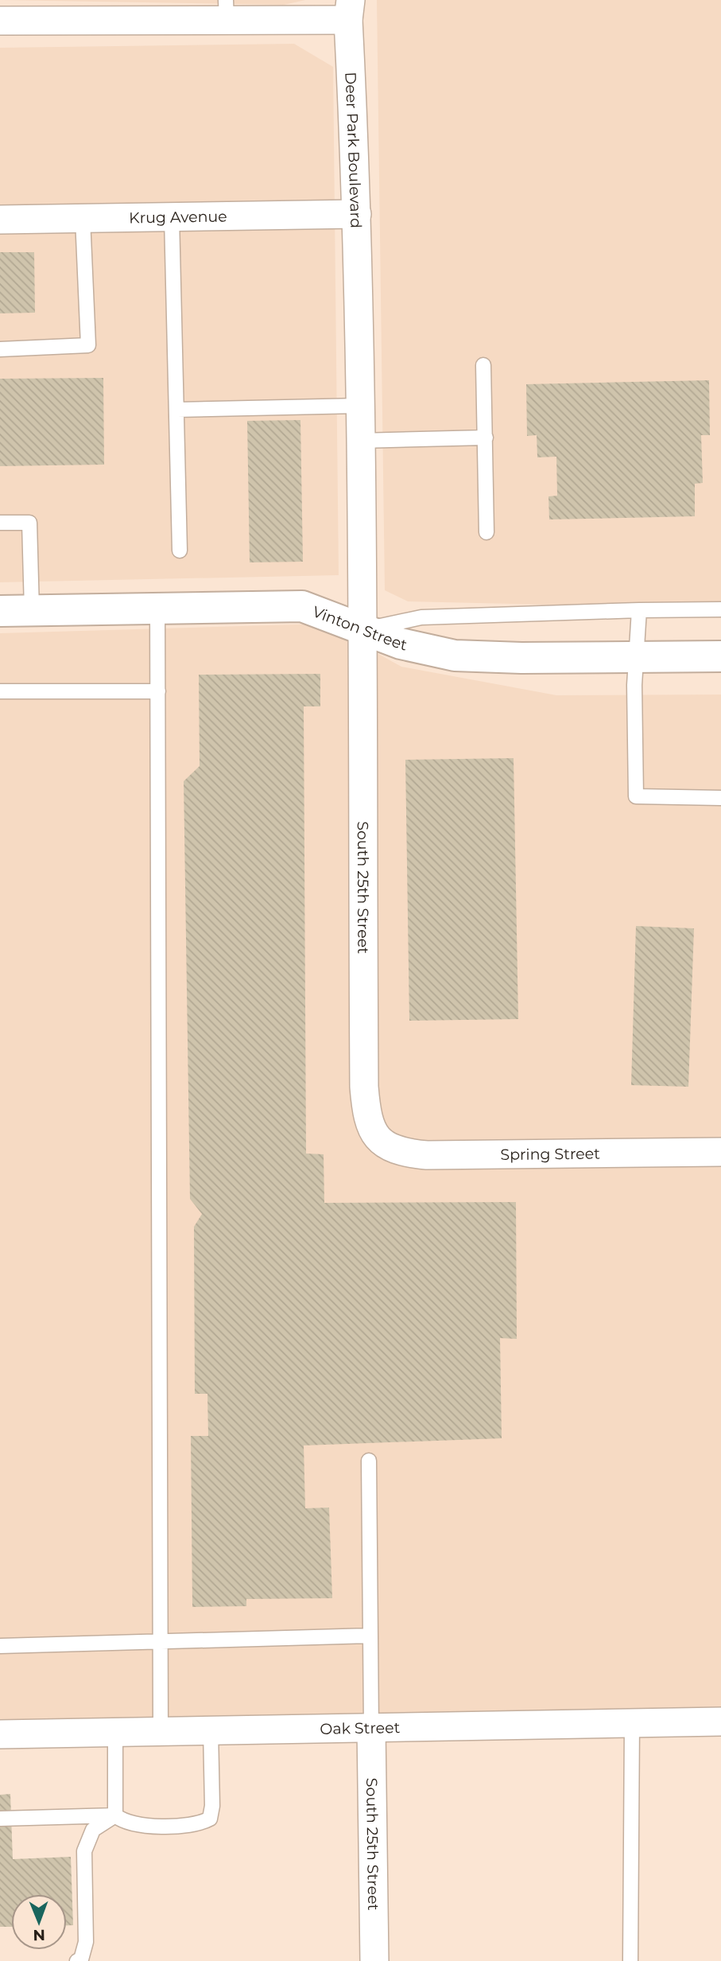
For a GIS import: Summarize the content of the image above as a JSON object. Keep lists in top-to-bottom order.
{
  "streets": {
    "street": [
      "Deer Park Boulevard",
      "Krug Avenue",
      "Vinton Street",
      "South 25th Street",
      "Spring Street",
      "Oak Street"
    ]
  },
  "crossings": [
    ["Deer Park Boulevard", "Krug Avenue"],
    ["Deer Park Boulevard", "Vinton Street"],
    ["Deer Park Boulevard", "South 25th Street"],
    ["Vinton Street", "South 25th Street"],
    ["South 25th Street", "Spring Street"],
    ["South 25th Street", "Oak Street"]
  ],
  "north": "bottom"
}
